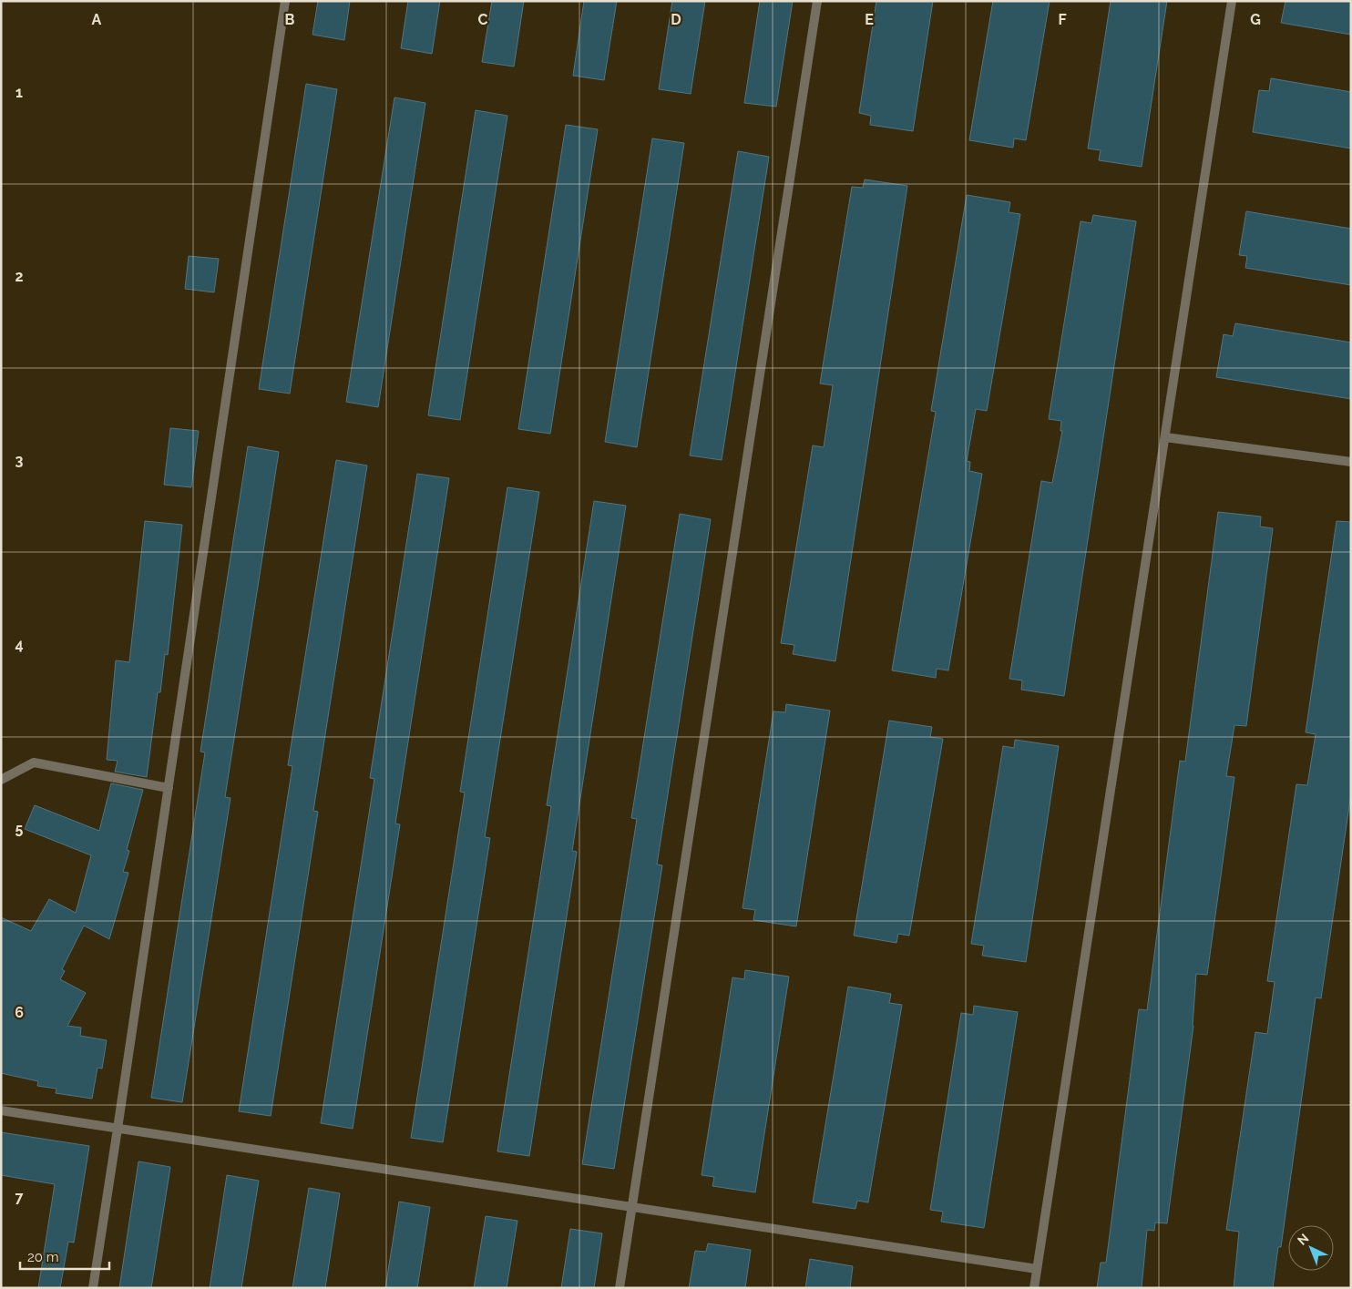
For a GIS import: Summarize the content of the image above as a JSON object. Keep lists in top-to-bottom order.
{
  "scale_bar": "20 m",
  "north": "top left",
  "grid": {
    "columns": [
      "A",
      "B",
      "C",
      "D",
      "E",
      "F",
      "G"
    ],
    "rows": [
      "1",
      "2",
      "3",
      "4",
      "5",
      "6",
      "7"
    ]
  }
}
